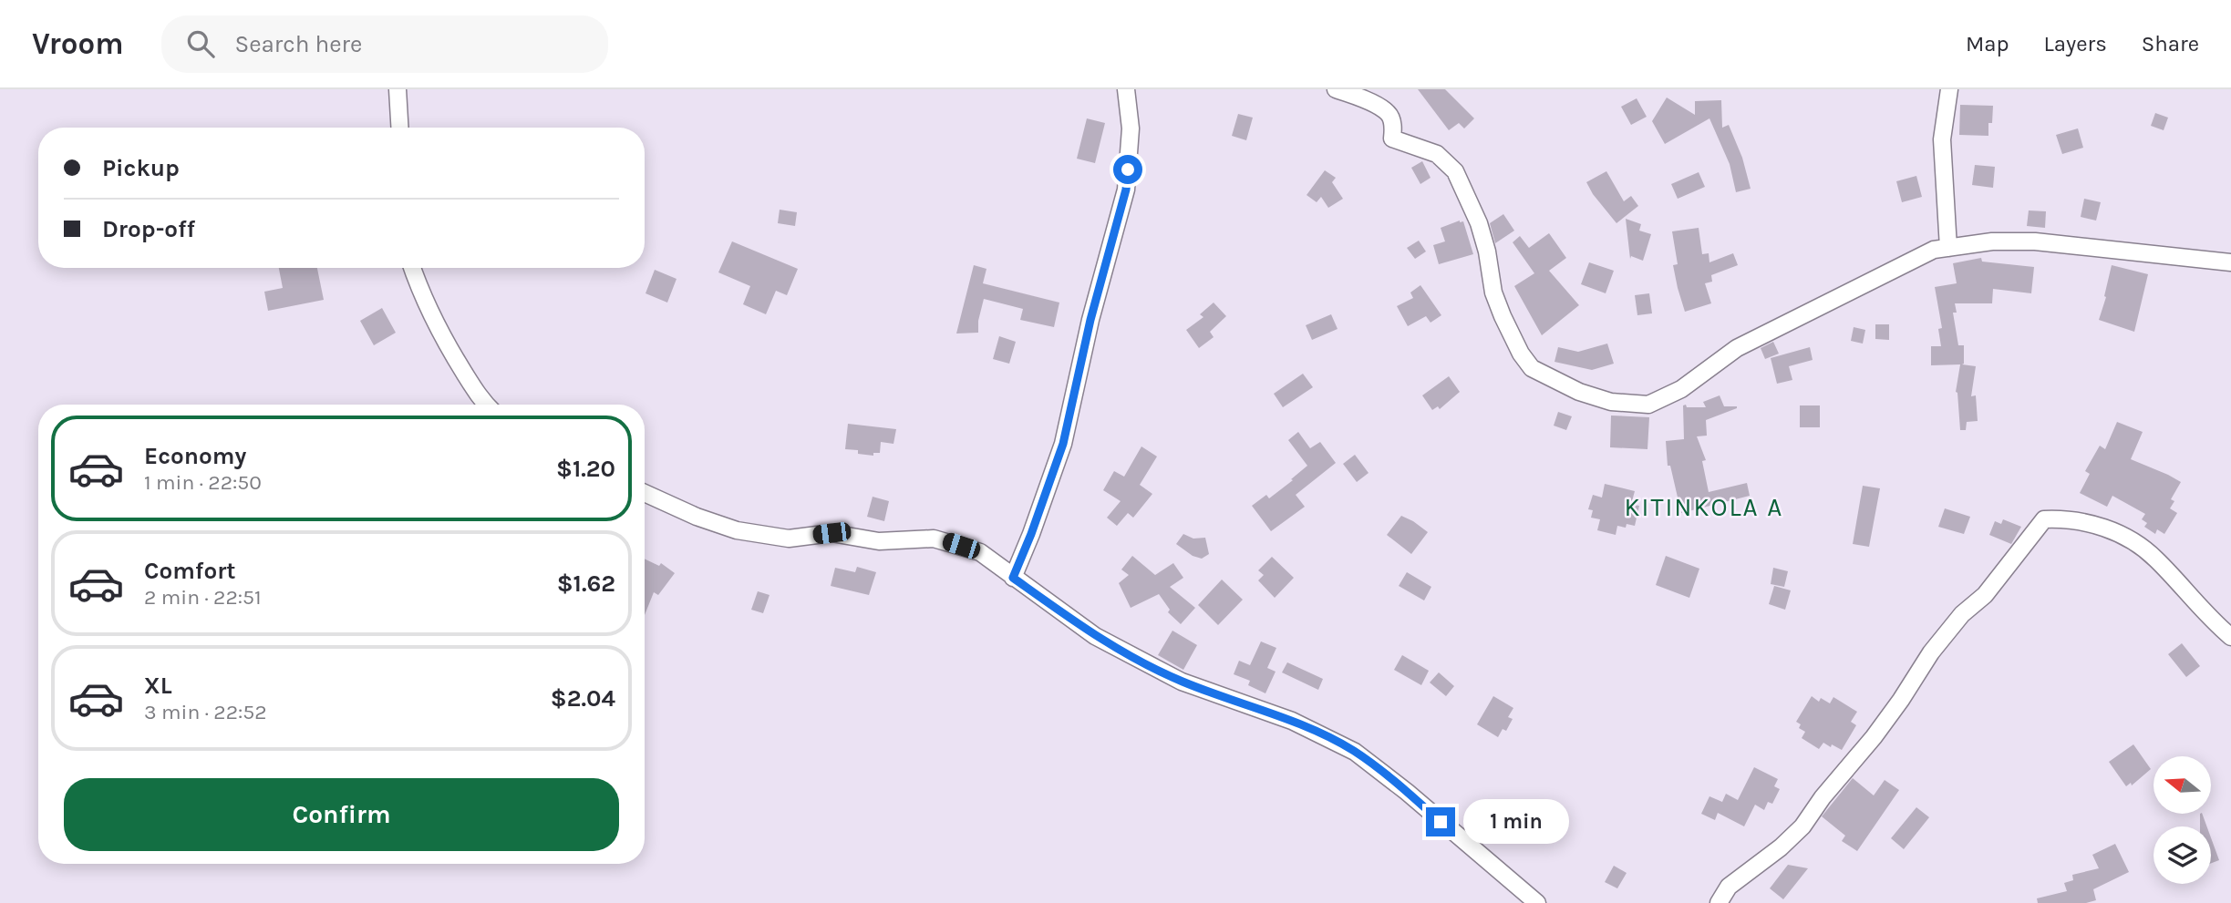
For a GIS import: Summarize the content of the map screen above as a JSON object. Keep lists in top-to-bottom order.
{
  "districts": ["KITINKOLA A"],
  "north": "left",
  "page": {
    "header": "Vroom",
    "search": "Search here",
    "nav": ["Map", "Layers", "Share"],
    "banner": ["Pickup", "Drop-off"],
    "list": [
      {
        "name": "Economy",
        "note": "1 min · 22:50",
        "value": "$1.20"
      },
      {
        "name": "Comfort",
        "note": "2 min · 22:51",
        "value": "$1.62"
      },
      {
        "name": "XL",
        "note": "3 min · 22:52",
        "value": "$2.04"
      }
    ],
    "buttons": "Confirm",
    "bubble": "1 min"
  }
}
